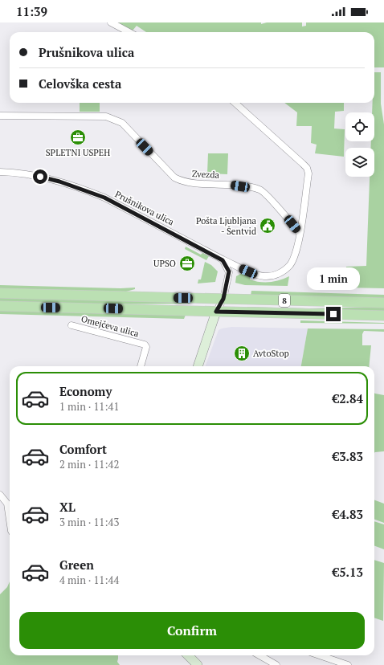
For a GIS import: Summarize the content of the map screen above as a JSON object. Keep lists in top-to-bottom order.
{
  "streets": {
    "main road": ["8"],
    "street": ["Zvezda", "Prušnikova ulica", "Omejčeva ulica"]
  },
  "places": {
    "office": ["SPLETNI USPEH", "UPSO"],
    "public building": ["Pošta Ljubljana - Šentvid"],
    "building": ["AvtoStop"]
  },
  "page": {
    "status": "11:39",
    "banner": ["Prušnikova ulica", "Celovška cesta"],
    "bubble": "1 min",
    "list": [
      {
        "name": "Economy",
        "note": "1 min · 11:41",
        "value": "€2.84"
      },
      {
        "name": "Comfort",
        "note": "2 min · 11:42",
        "value": "€3.83"
      },
      {
        "name": "XL",
        "note": "3 min · 11:43",
        "value": "€4.83"
      },
      {
        "name": "Green",
        "note": "4 min · 11:44",
        "value": "€5.13"
      }
    ],
    "buttons": "Confirm"
  }
}
